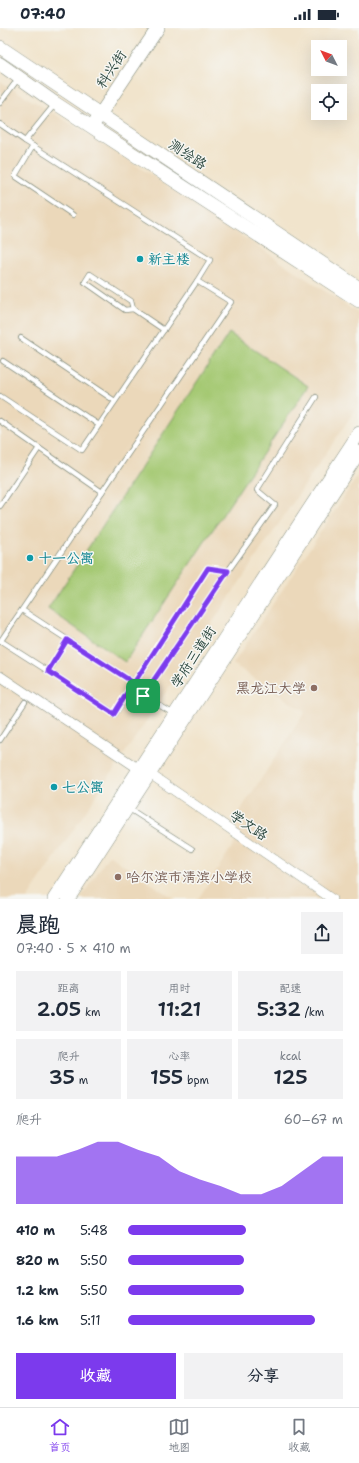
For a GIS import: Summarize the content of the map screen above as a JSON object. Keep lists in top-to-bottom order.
{
  "streets": {
    "main road": ["科兴街", "测绘路", "学府三道街"],
    "street": ["学文路"]
  },
  "crossings": [
    ["科兴街", "测绘路"],
    ["学府三道街", "学文路"]
  ],
  "places": [
    "新主楼",
    "十一公寓",
    "黑龙江大学",
    "七公寓",
    "哈尔滨市清滨小学校"
  ],
  "north": "top left",
  "page": {
    "status": "07:40",
    "heading": ["晨跑", "07:40 · 5 × 410 m"],
    "stats": [
      ["距离", "2.05 km"],
      ["用时", "11:21"],
      ["配速", "5:32 /km"],
      ["爬升", "35 m"],
      ["心率", "155 bpm"],
      ["kcal", "125"]
    ],
    "chart": ["爬升", "60–67 m"],
    "list": [
      {
        "name": "410 m",
        "note": "5:48"
      },
      {
        "name": "820 m",
        "note": "5:50"
      },
      {
        "name": "1.2 km",
        "note": "5:50"
      },
      {
        "name": "1.6 km",
        "note": "5:11"
      }
    ],
    "buttons": ["收藏", "分享"],
    "tabs": ["首页", "地图", "收藏"]
  }
}
